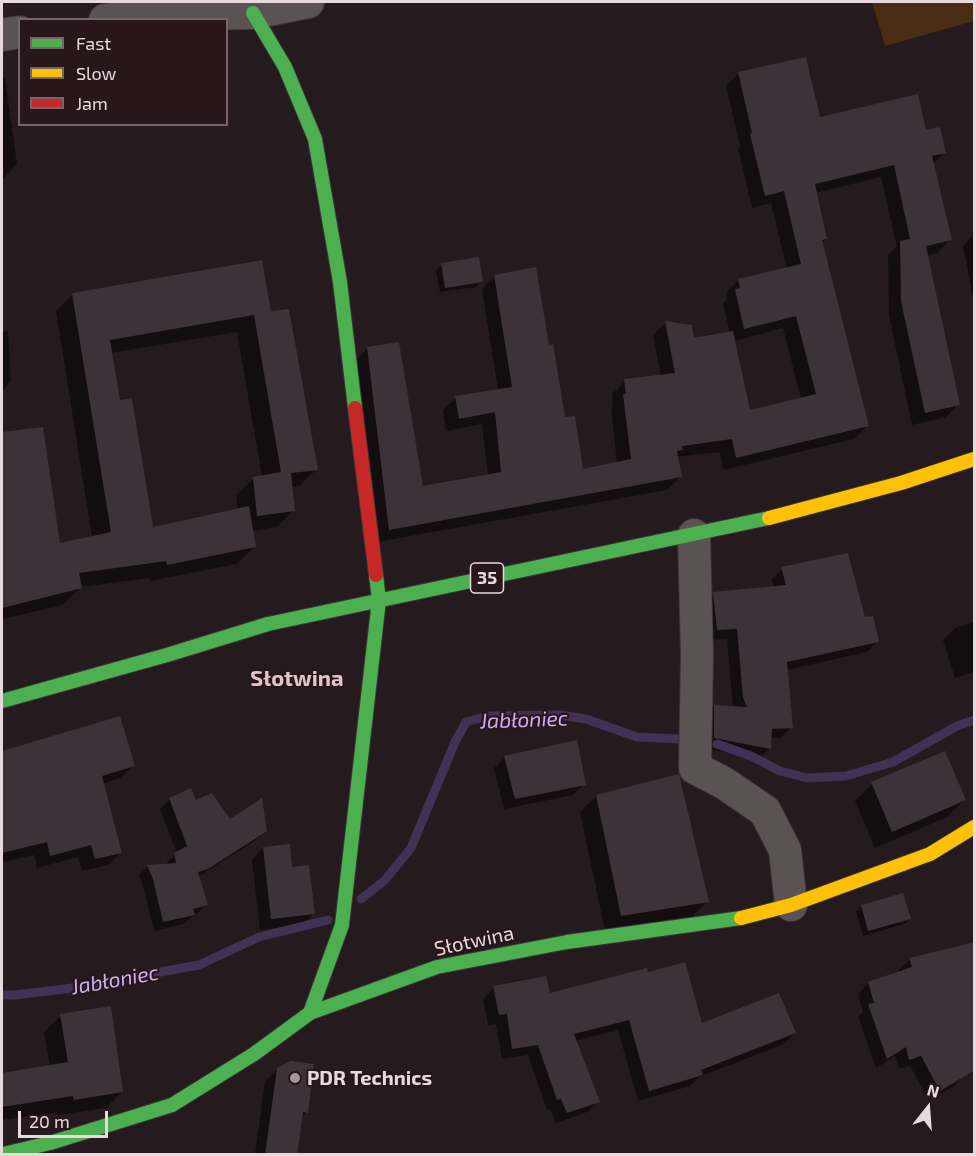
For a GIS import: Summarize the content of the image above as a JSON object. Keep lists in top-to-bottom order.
{
  "streets": {
    "street": ["35", "Słotwina"]
  },
  "districts": ["Słotwina"],
  "water": ["Jabłoniec"],
  "places": ["PDR Technics"],
  "legend": ["Fast", "Slow", "Jam"],
  "scale_bar": "20 m",
  "north": "top"
}
